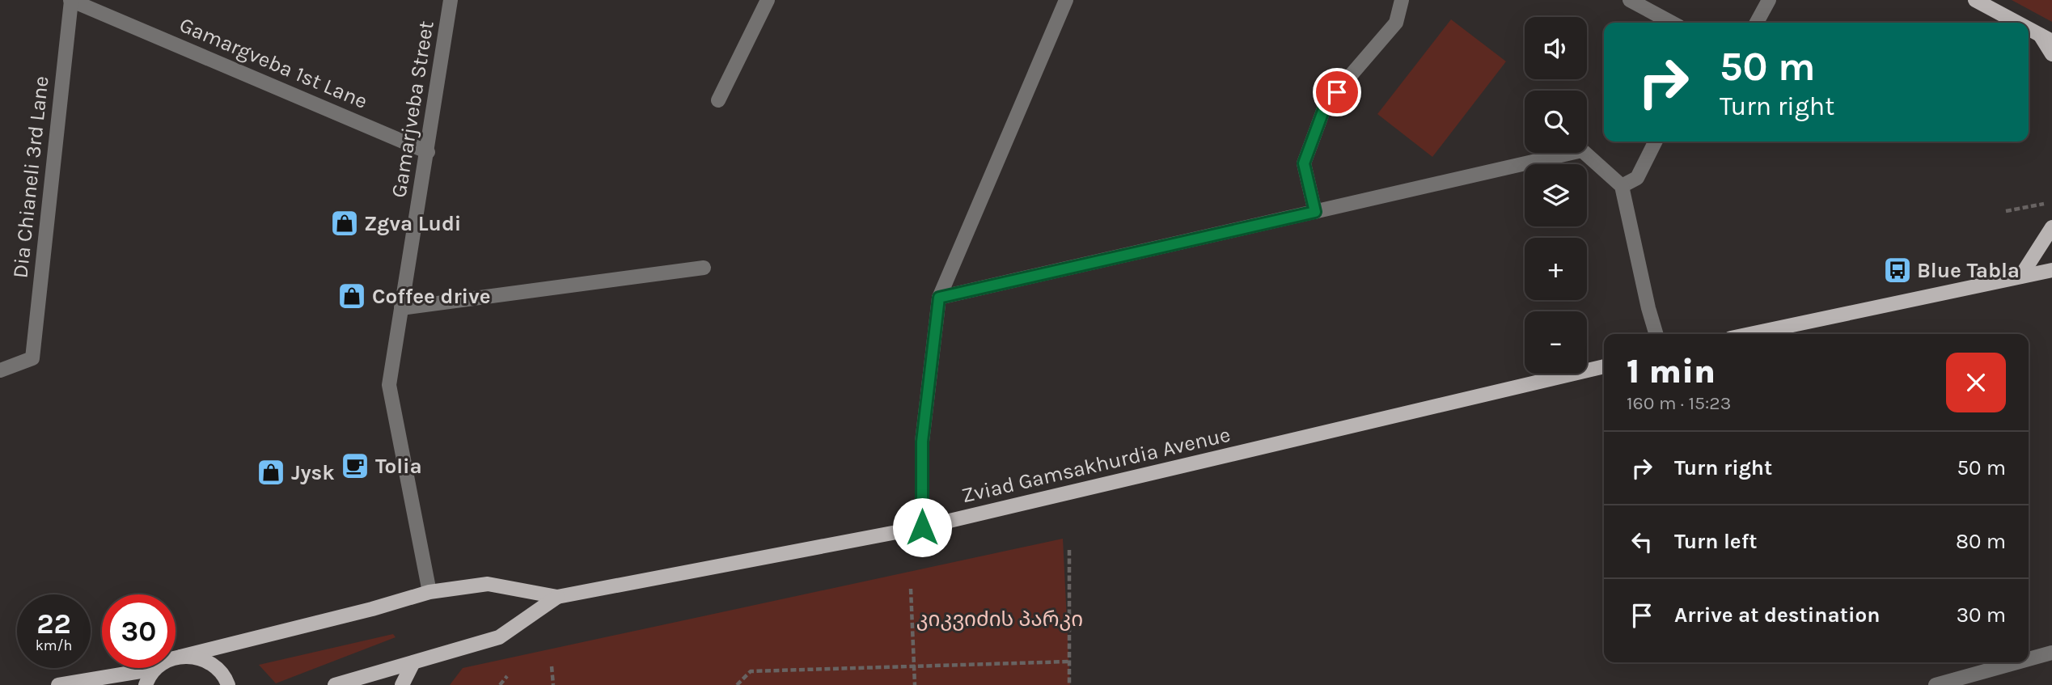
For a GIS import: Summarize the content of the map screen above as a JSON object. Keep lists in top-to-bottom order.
{
  "streets": {
    "main road": ["Zviad Gamsakhurdia Avenue"],
    "street": ["Gamargveba 1st Lane", "Gamarjveba Street", "Dia Chianeli 3rd Lane"]
  },
  "crossings": [
    ["Gamargveba 1st Lane", "Gamarjveba Street"],
    ["Gamargveba 1st Lane", "Dia Chianeli 3rd Lane"],
    ["Gamarjveba Street", "Zviad Gamsakhurdia Avenue"]
  ],
  "parks": ["კიკვიძის პარკი"],
  "places": {
    "shop": ["Zgva Ludi", "Coffee drive", "Jysk"],
    "bus stop": ["Blue Tabla"],
    "cafe": ["Tolia"]
  },
  "page": {
    "map_buttons": ["+", "−"],
    "turn": ["50 m", "Turn right"],
    "heading": ["1 min", "160 m · 15:23"],
    "list": [
      {
        "name": "Turn right",
        "value": "50 m"
      },
      {
        "name": "Turn left",
        "value": "80 m"
      },
      {
        "name": "Arrive at destination",
        "value": "30 m"
      }
    ],
    "speed": "22 km/h",
    "limit": "30"
  }
}
